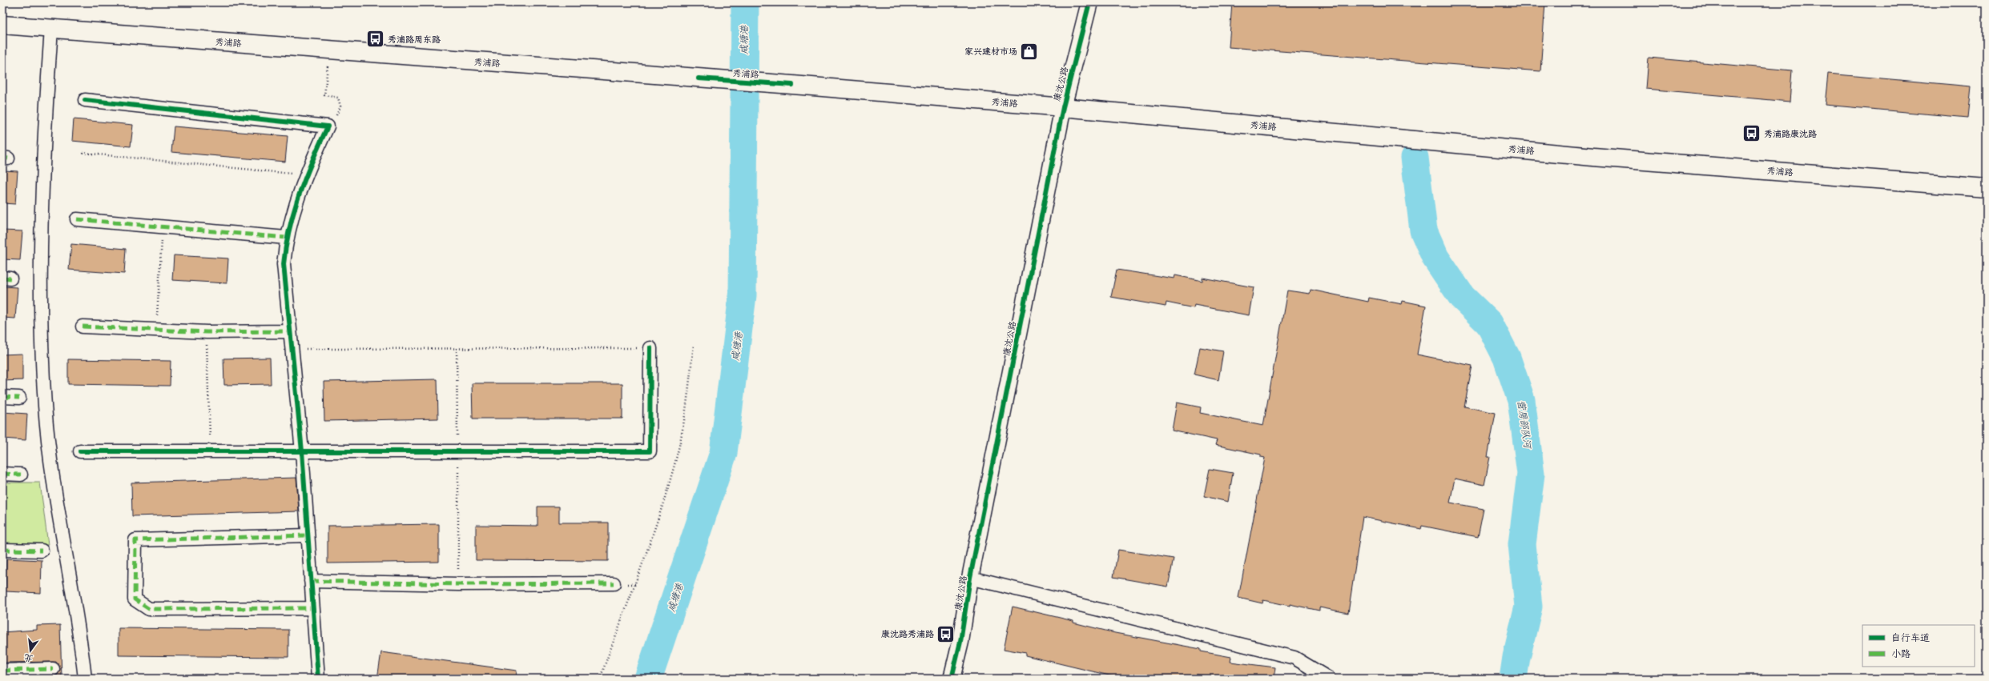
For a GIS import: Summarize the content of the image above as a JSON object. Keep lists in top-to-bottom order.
{
  "streets": {
    "main road": ["秀浦路"],
    "street": ["康沈公路"]
  },
  "crossings": [
    ["秀浦路", "康沈公路"]
  ],
  "water": ["咸塘港", "营房部队河"],
  "places": {
    "bus stop": ["秀浦路周东路", "秀浦路康沈路", "康沈路秀浦路"],
    "shop": ["家兴建材市场"]
  },
  "legend": ["自行车道", "小路"],
  "north": "bottom"
}
